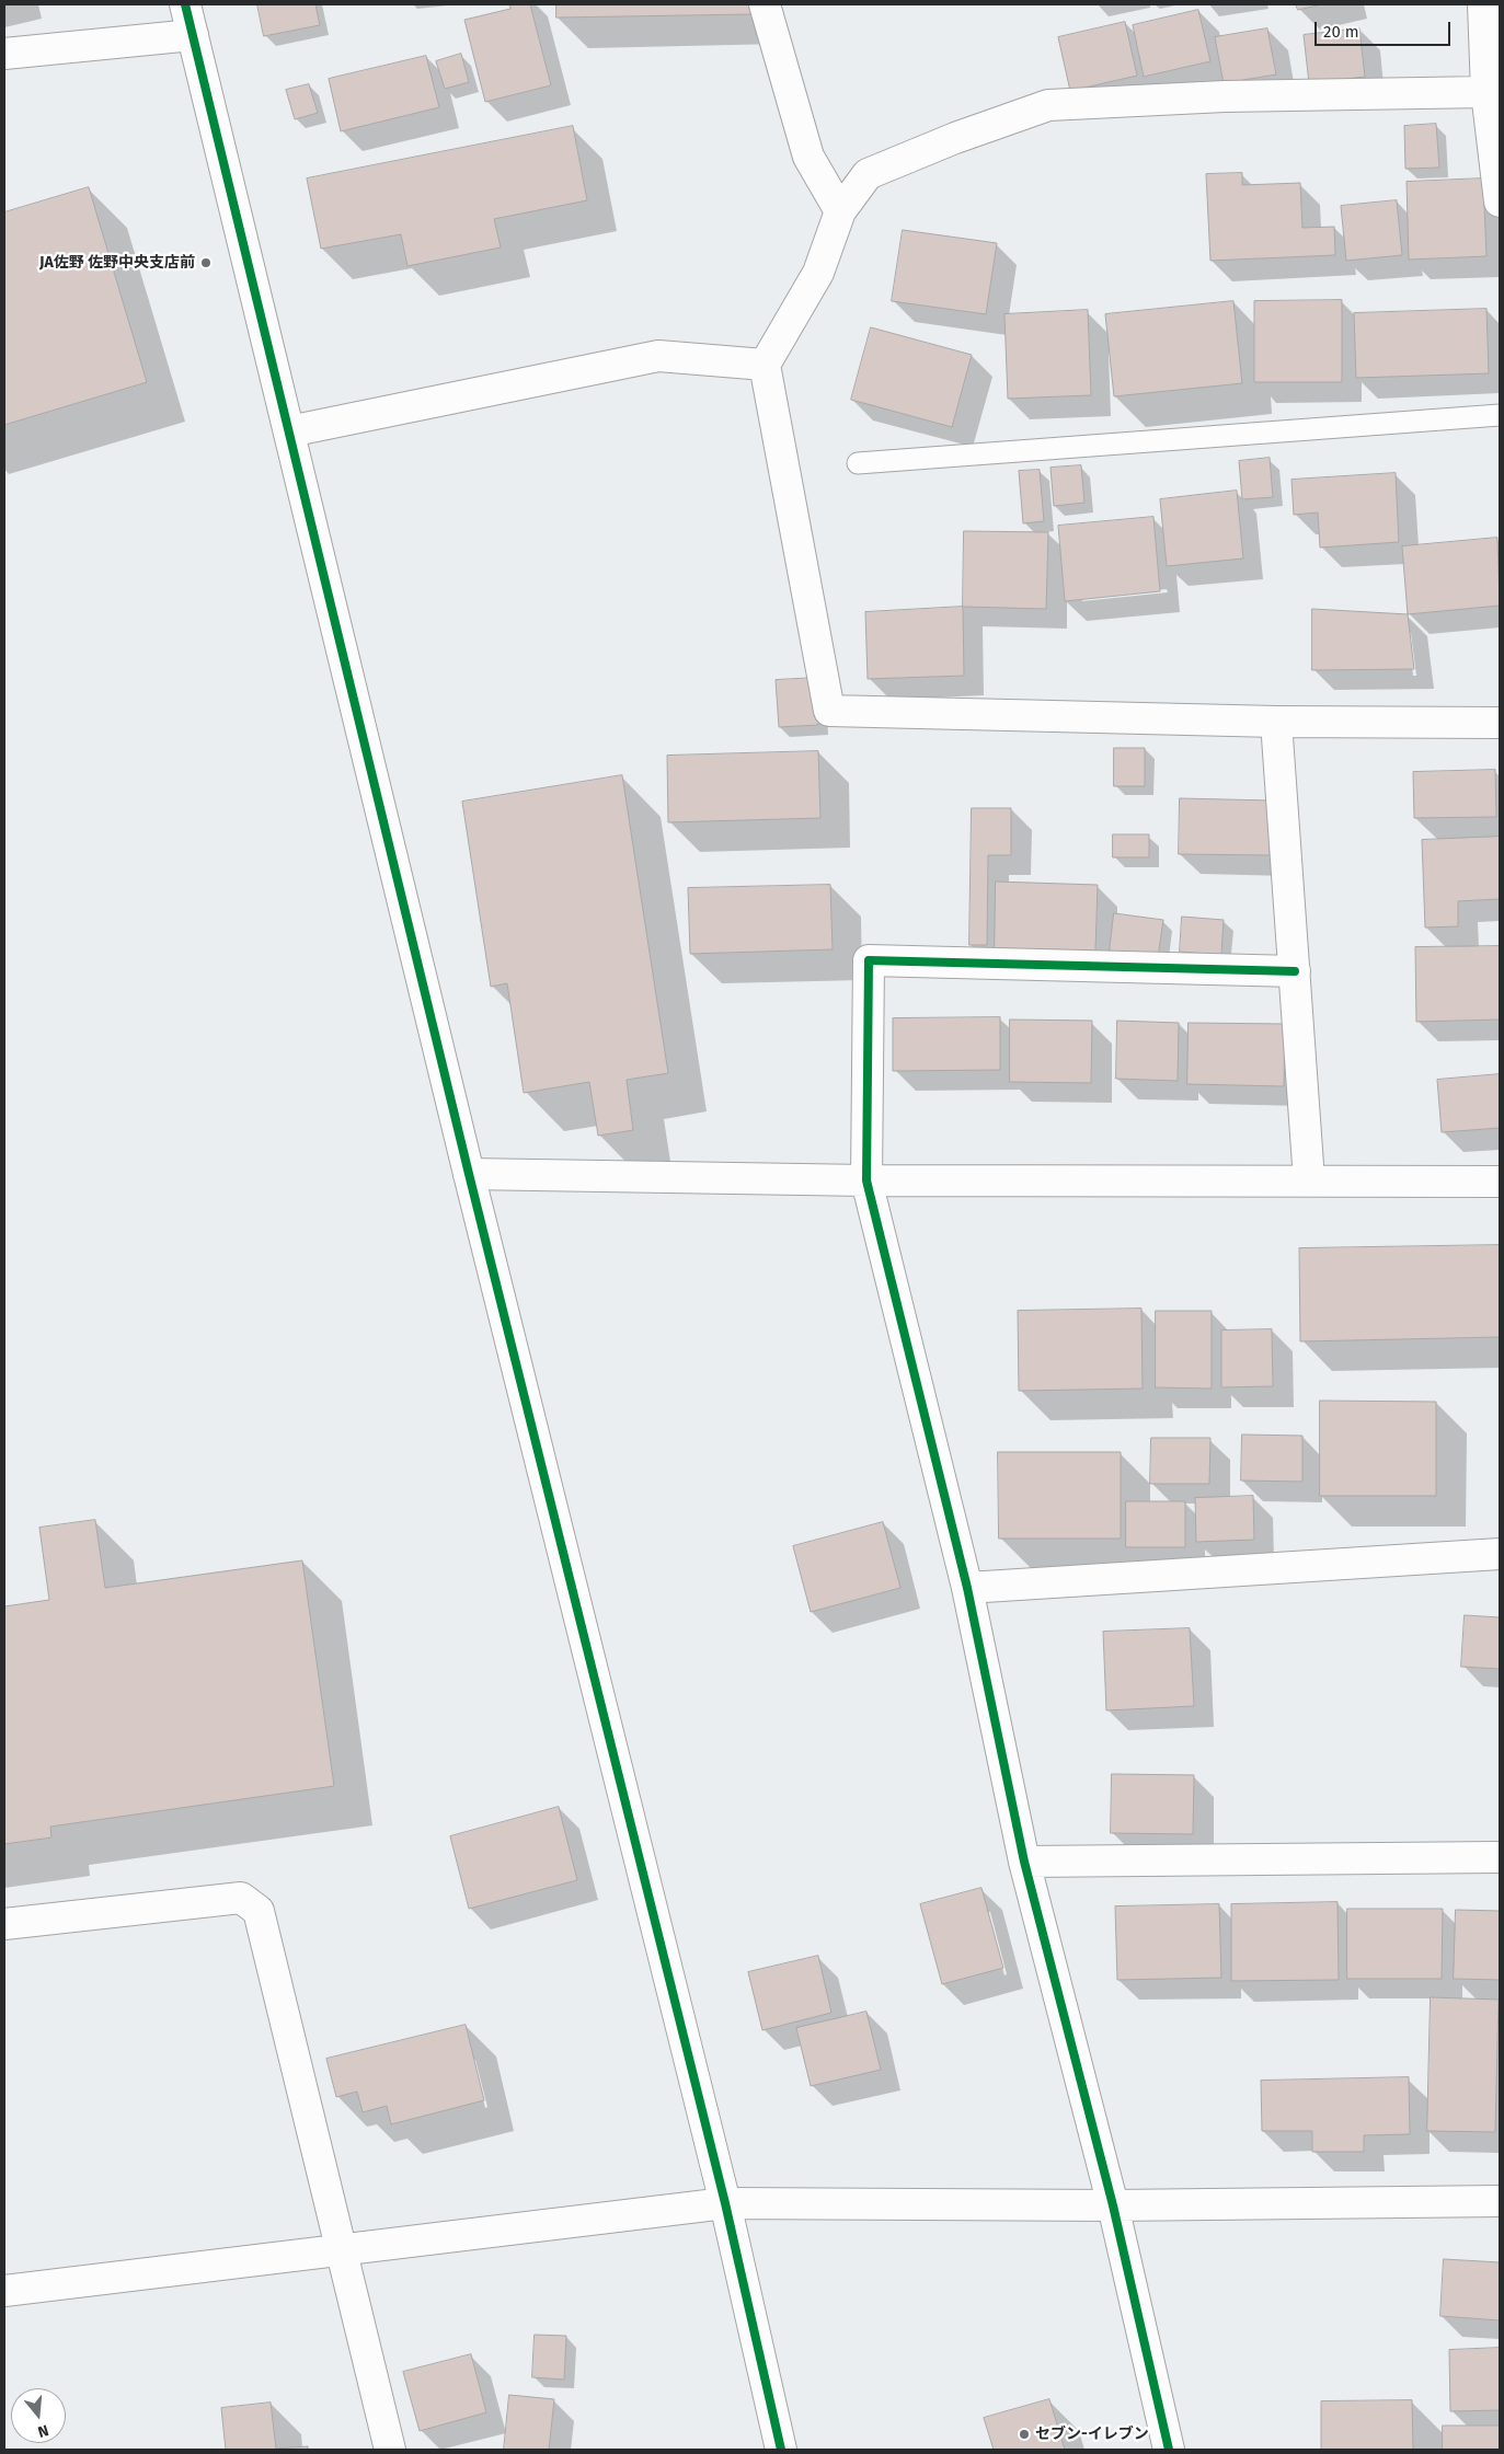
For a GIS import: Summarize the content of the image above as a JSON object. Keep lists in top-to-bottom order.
{
  "places": ["JA佐野 佐野中央支店前", "セブン-イレブン"],
  "scale_bar": "20 m",
  "north": "bottom"
}
